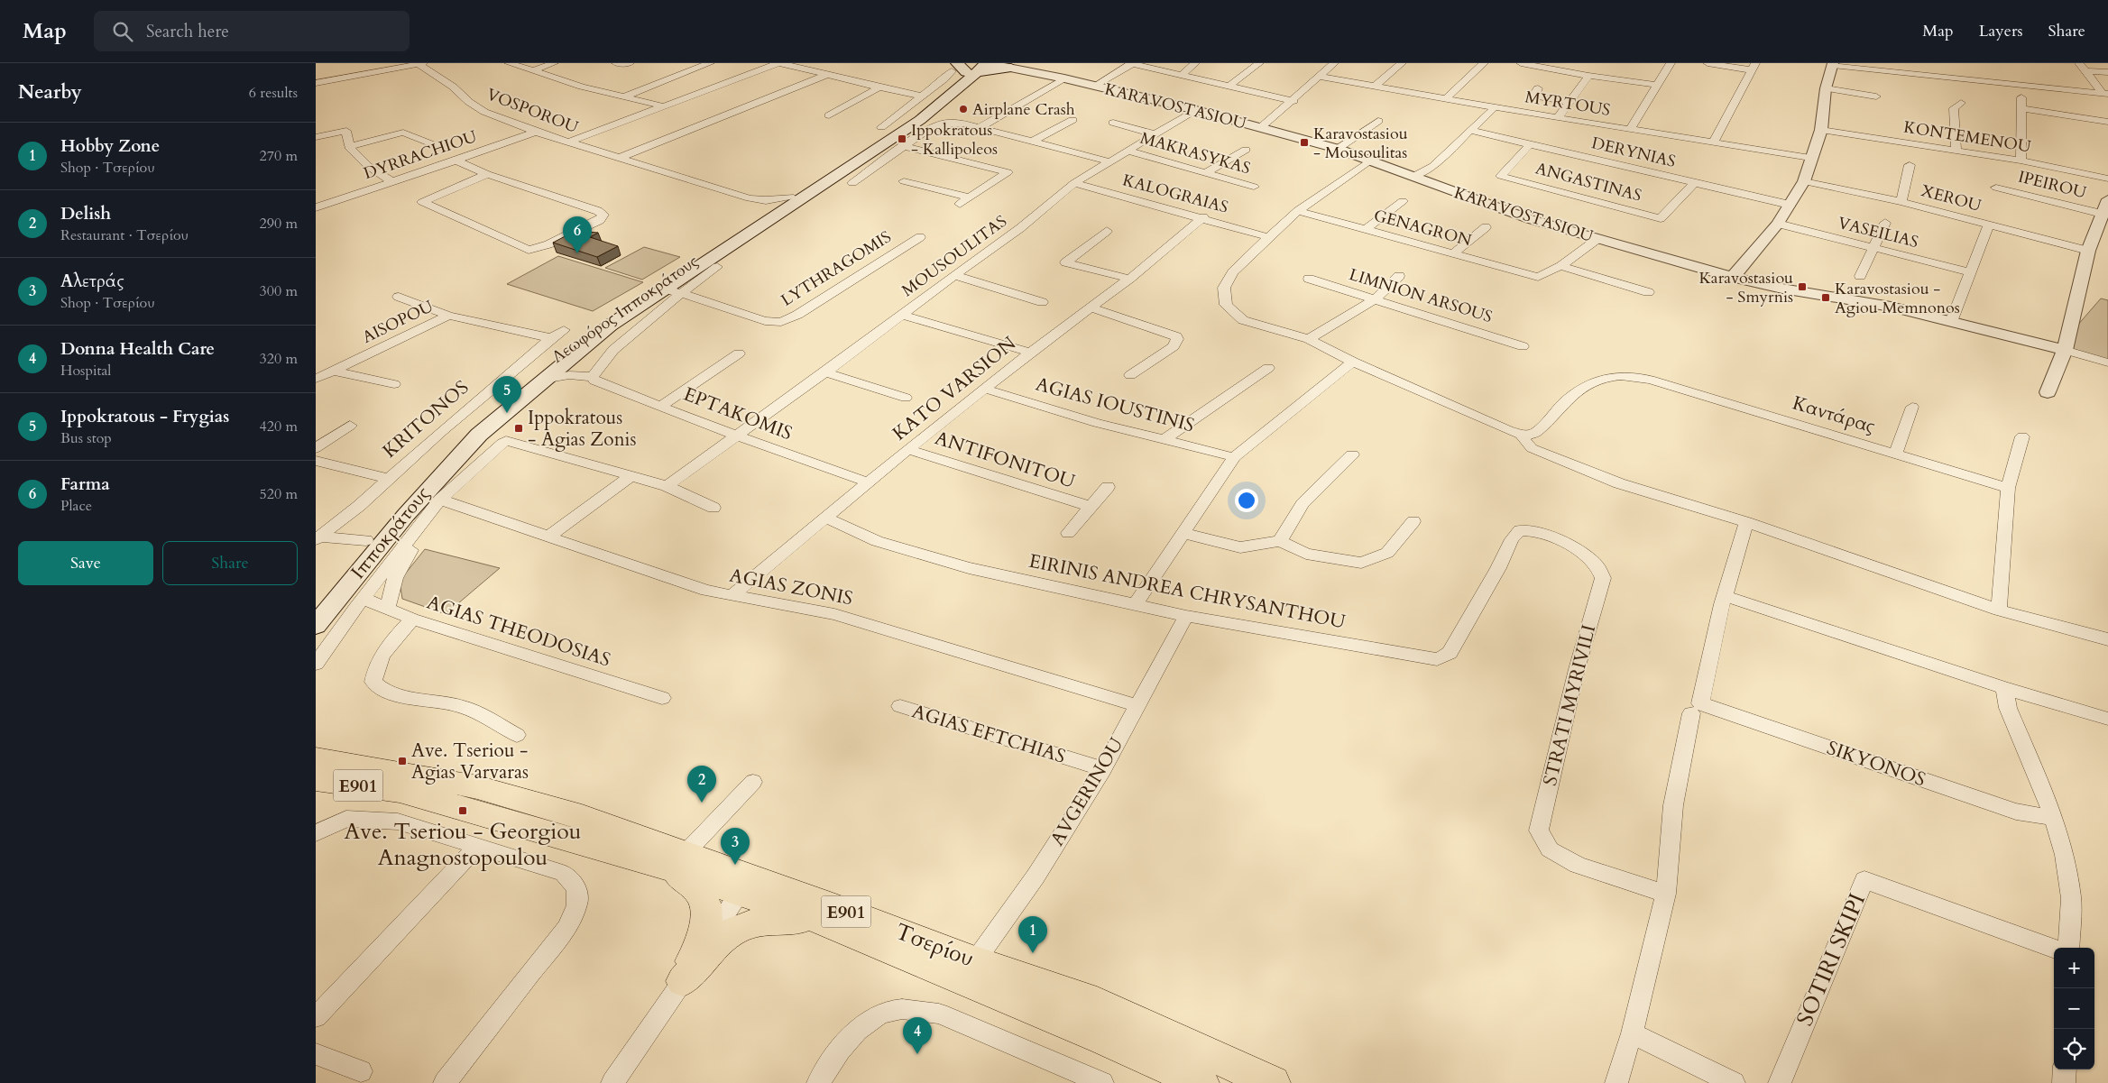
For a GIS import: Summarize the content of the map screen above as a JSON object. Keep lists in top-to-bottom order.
{
  "streets": {
    "main road": ["Λεωφόρος Ιπποκράτους", "E901", "Τσερίου"],
    "street": [
      "MYRTOUS",
      "KARAVOSTASIOU",
      "VOSPOROU",
      "KONTEMENOU",
      "DERYNIAS",
      "MAKRASYKAS",
      "DYRRACHIOU",
      "ANGASTINAS",
      "IPEIROU",
      "KALOGRAIAS",
      "XEROU",
      "GENAGRON",
      "VASEILIAS",
      "MOUSOULITAS",
      "LYTHRAGOMIS",
      "LIMNION ARSOUS",
      "AISOPOU",
      "KATO VARSION",
      "AGIAS IOUSTINIS",
      "EPTAKOMIS",
      "Καντάρας",
      "KRITONOS",
      "ANTIFONITOU",
      "Ιπποκράτους",
      "AGIAS ZONIS",
      "EIRINIS ANDREA CHRYSANTHOU",
      "AGIAS THEODOSIAS",
      "STRATI MYRIVILI",
      "AGIAS EFTCHIAS",
      "SIKYONOS",
      "AVGERINOU",
      "SOTIRI SKIPI"
    ]
  },
  "crossings": [
    ["KARAVOSTASIOU", "MOUSOULITAS"],
    ["VOSPOROU", "DYRRACHIOU"],
    ["DERYNIAS", "ANGASTINAS"],
    ["MAKRASYKAS", "MOUSOULITAS"],
    ["KALOGRAIAS", "MOUSOULITAS"],
    ["KALOGRAIAS", "KATO VARSION"],
    ["MOUSOULITAS", "EPTAKOMIS"],
    ["LYTHRAGOMIS", "Λεωφόρος Ιπποκράτους"],
    ["Λεωφόρος Ιπποκράτους", "EPTAKOMIS"],
    ["AISOPOU", "KRITONOS"],
    ["KATO VARSION", "AGIAS IOUSTINIS"],
    ["KATO VARSION", "EPTAKOMIS"],
    ["KATO VARSION", "ANTIFONITOU"],
    ["KATO VARSION", "AGIAS ZONIS"],
    ["KATO VARSION", "EIRINIS ANDREA CHRYSANTHOU"],
    ["Ιπποκράτους", "AGIAS ZONIS"],
    ["Ιπποκράτους", "AGIAS THEODOSIAS"],
    ["AGIAS ZONIS", "AVGERINOU"],
    ["EIRINIS ANDREA CHRYSANTHOU", "STRATI MYRIVILI"],
    ["EIRINIS ANDREA CHRYSANTHOU", "AVGERINOU"],
    ["AGIAS EFTCHIAS", "AVGERINOU"],
    ["E901", "Τσερίου"],
    ["AVGERINOU", "Τσερίου"]
  ],
  "places": {
    "other": ["Airplane Crash"],
    "transit": [
      "Ippokratous - Kallipoleos",
      "Karavostasiou - Mousoulitas",
      "Karavostasiou - Smyrnis",
      "Karavostasiou - Agiou Memnonos",
      "Ippokratous - Agias Zonis",
      "Ave. Tseriou - Agias Varvaras",
      "Ave. Tseriou - Georgiou Anagnostopoulou"
    ]
  },
  "page": {
    "header": "Map",
    "search": "Search here",
    "nav": ["Map", "Layers", "Share"],
    "heading": ["Nearby", "6 results"],
    "list": [
      {
        "mark": "1",
        "name": "Hobby Zone",
        "note": "Shop · Τσερίου",
        "value": "270 m"
      },
      {
        "mark": "2",
        "name": "Delish",
        "note": "Restaurant · Τσερίου",
        "value": "290 m"
      },
      {
        "mark": "3",
        "name": "Αλετράς",
        "note": "Shop · Τσερίου",
        "value": "300 m"
      },
      {
        "mark": "4",
        "name": "Donna Health Care",
        "note": "Hospital",
        "value": "320 m"
      },
      {
        "mark": "5",
        "name": "Ippokratous - Frygias",
        "note": "Bus stop",
        "value": "420 m"
      },
      {
        "mark": "6",
        "name": "Farma",
        "note": "Place",
        "value": "520 m"
      }
    ],
    "pins": [
      "6",
      "5",
      "2",
      "3",
      "1",
      "4"
    ],
    "buttons": ["Save", "Share"],
    "map_buttons": ["+", "−"]
  }
}
